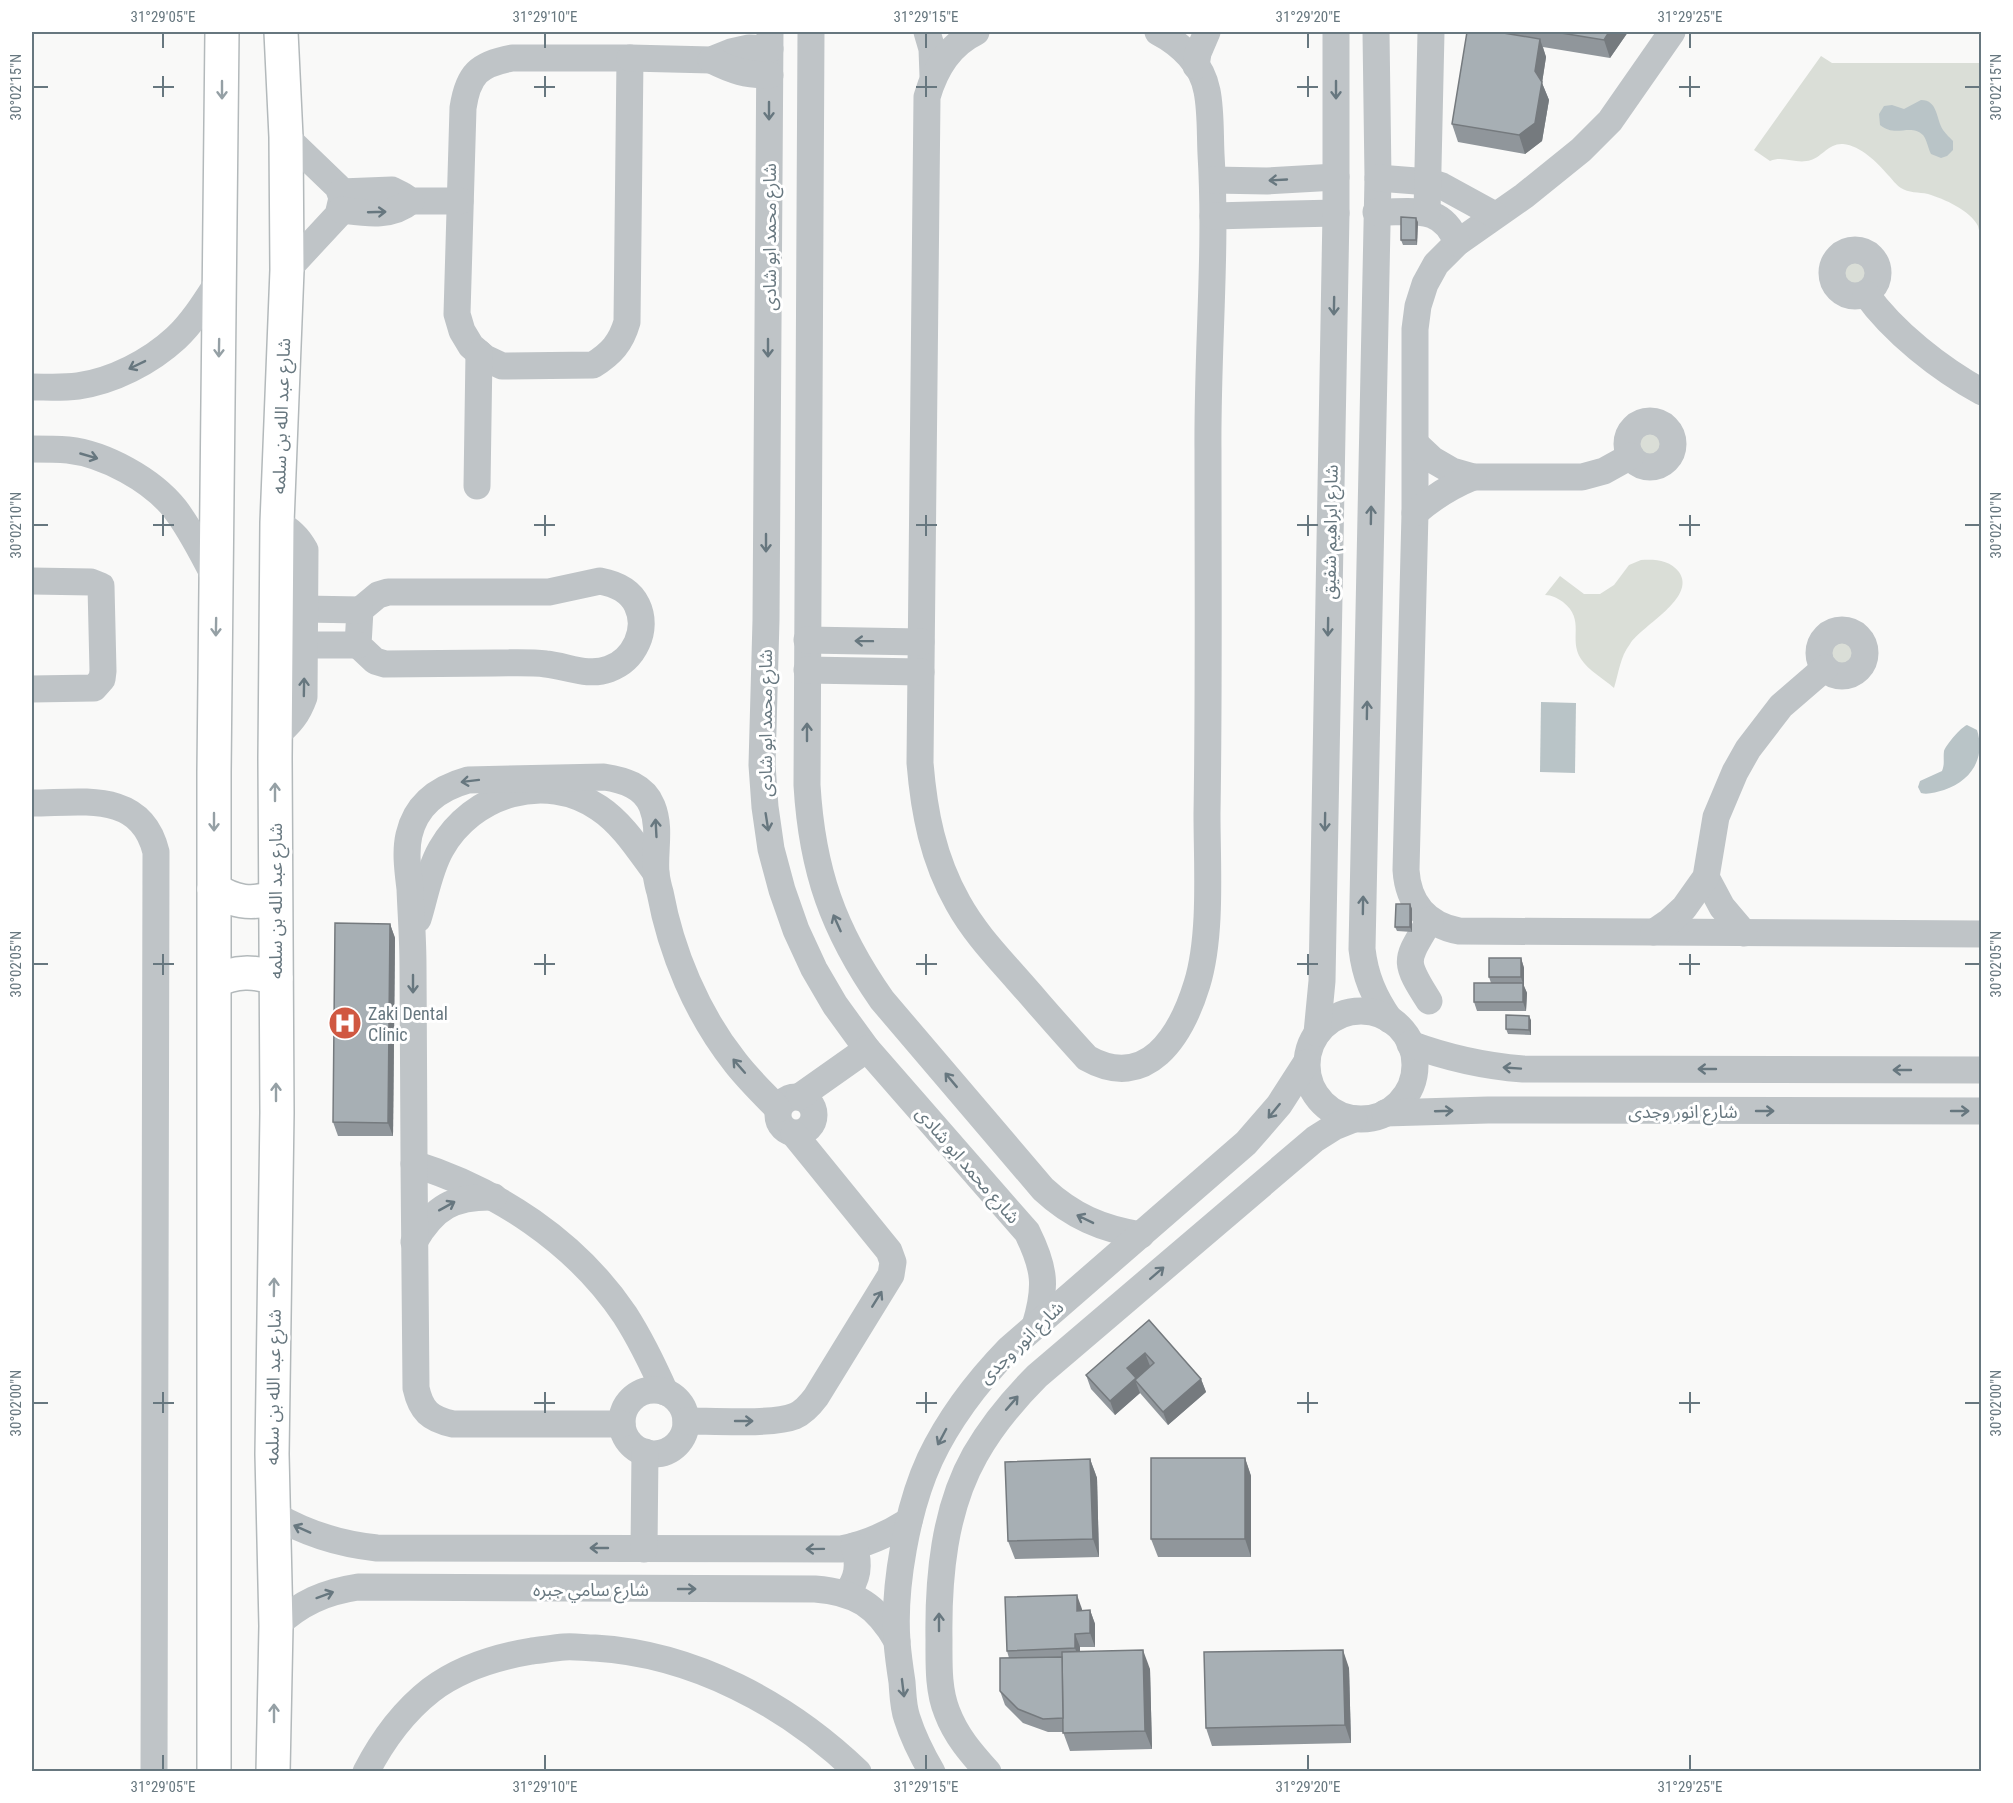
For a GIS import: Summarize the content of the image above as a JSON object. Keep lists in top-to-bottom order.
{
  "streets": {
    "main road": ["شارع عبد الله بن سلمه"],
    "street": [
      "شارع محمد ابو شادى",
      "شارع ابراهيم شفيق",
      "شارع انور وجدى",
      "شارع سامي جبره"
    ]
  },
  "crossings": [
    ["شارع محمد ابو شادى", "شارع انور وجدى"],
    ["شارع عبد الله بن سلمه", "شارع سامي جبره"],
    ["شارع ابراهيم شفيق", "شارع انور وجدى"],
    ["شارع انور وجدى", "شارع سامي جبره"]
  ],
  "places": {
    "hospital": ["Zaki Dental Clinic"]
  },
  "coordinates": [
    "31°29'05\"E",
    "31°29'10\"E",
    "31°29'15\"E",
    "31°29'20\"E",
    "31°29'25\"E",
    "30°02'15\"N",
    "30°02'10\"N",
    "30°02'05\"N",
    "30°02'00\"N"
  ]
}
